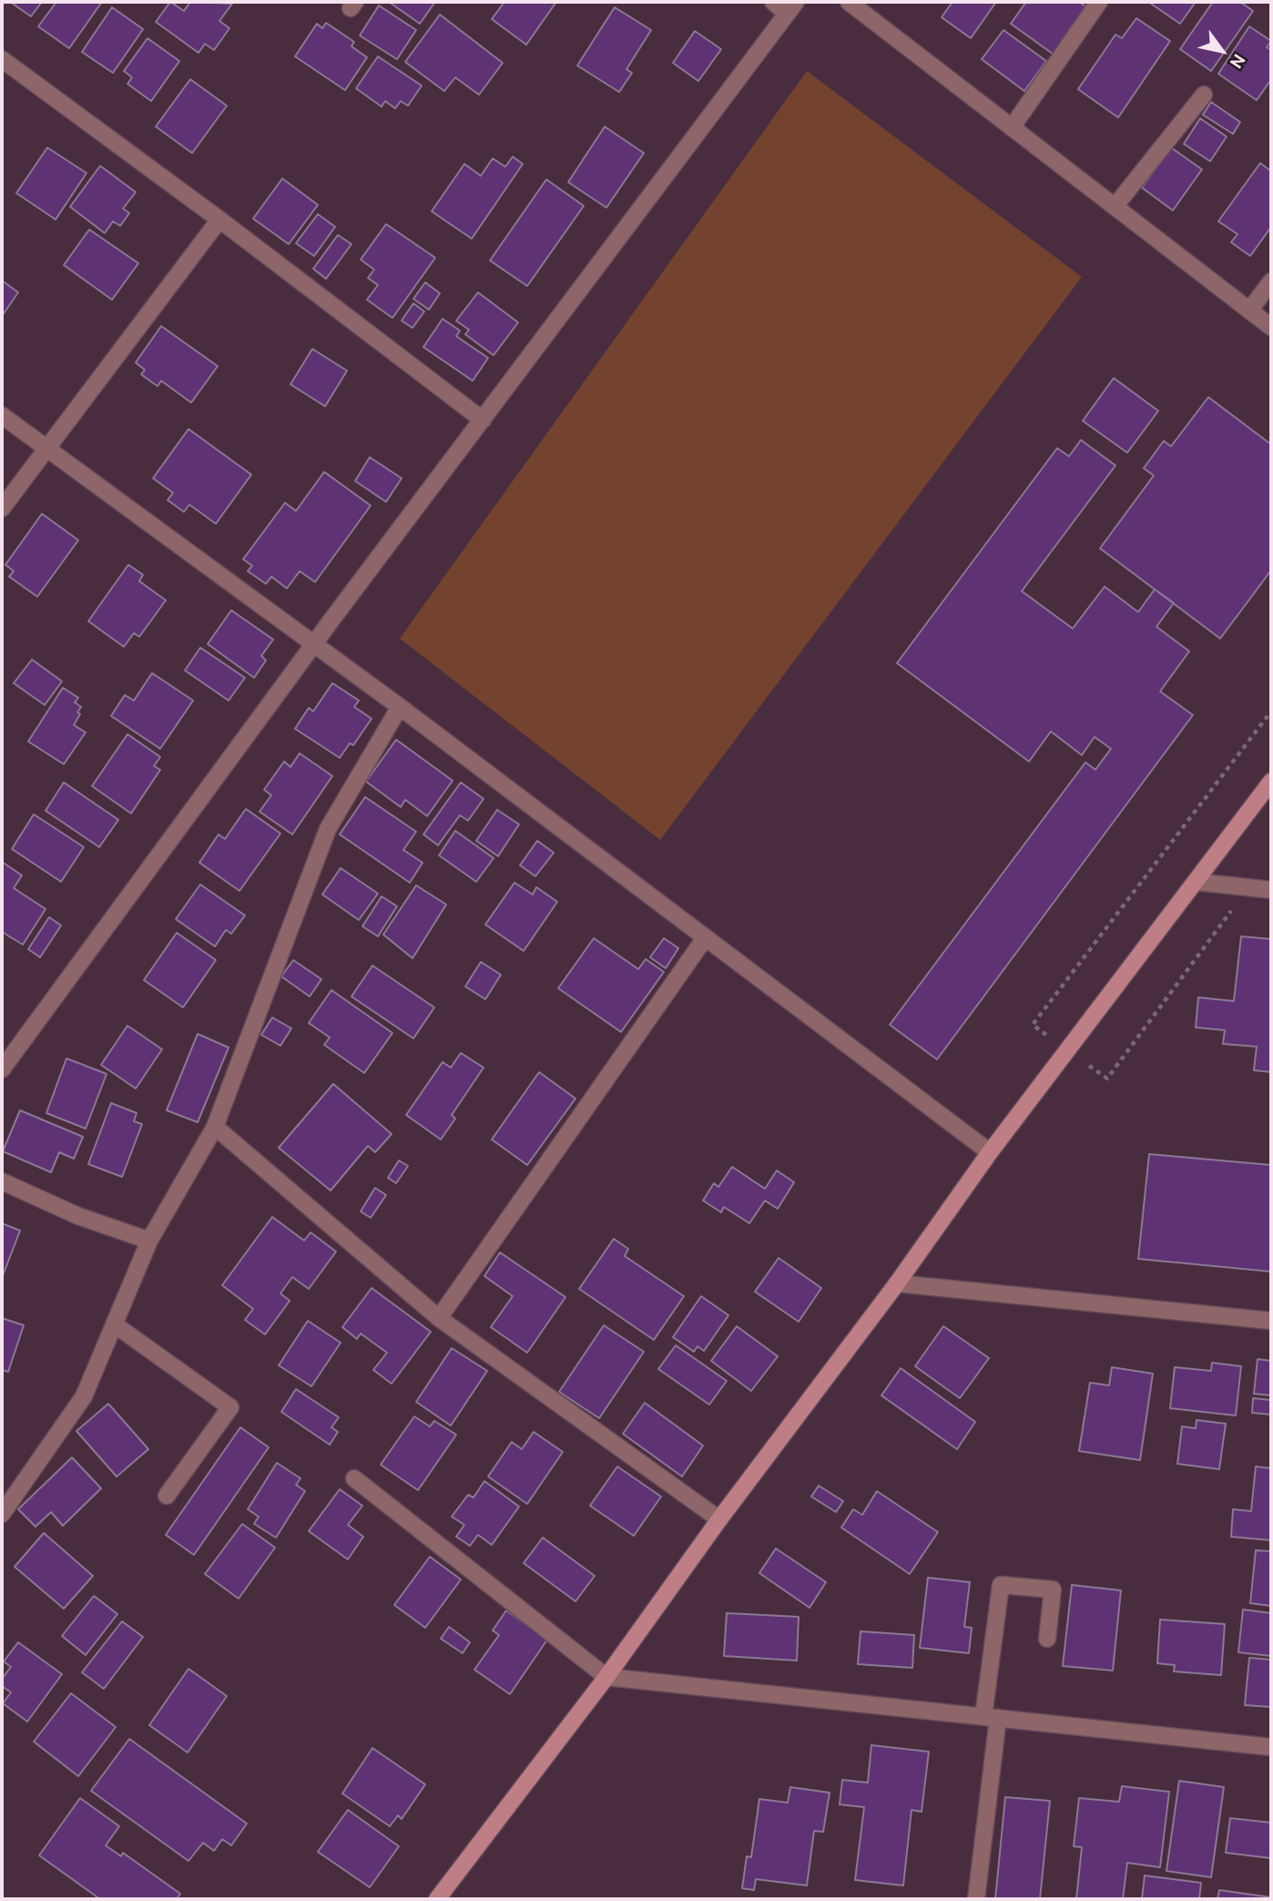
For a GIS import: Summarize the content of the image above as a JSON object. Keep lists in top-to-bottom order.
{
  "north": "bottom right"
}
